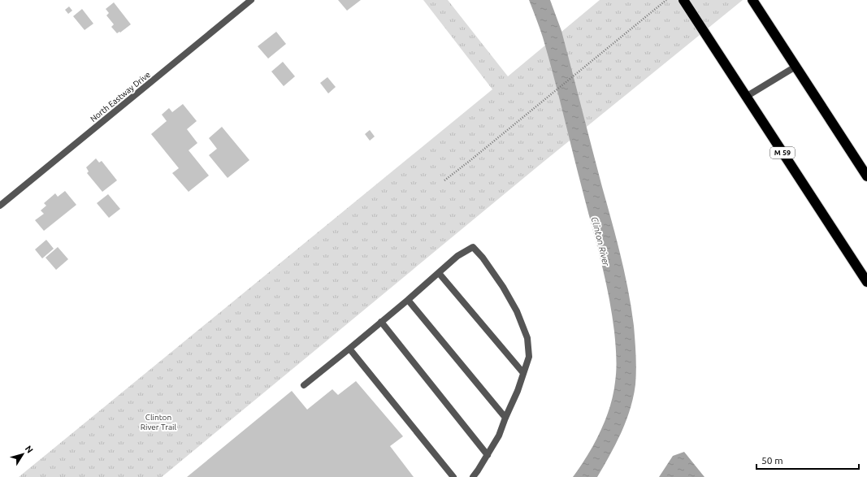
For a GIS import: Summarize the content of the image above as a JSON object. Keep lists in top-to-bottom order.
{
  "streets": {
    "highway": ["M 59"],
    "street": ["North Eastway Drive"]
  },
  "water": ["Clinton River"],
  "parks": ["Clinton River Trail"],
  "scale_bar": "50 m",
  "north": "top right"
}
